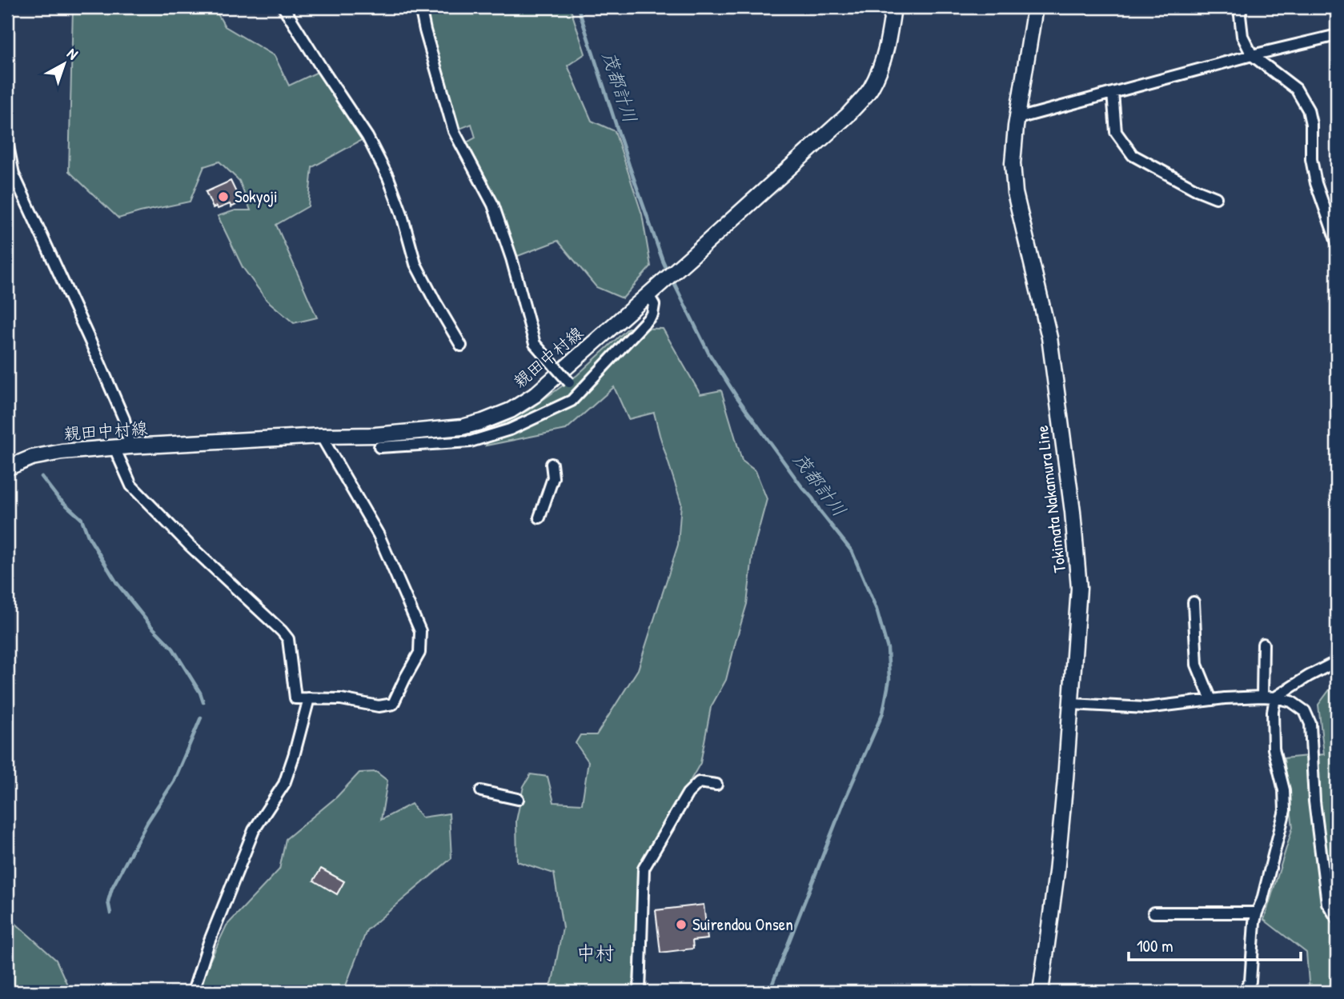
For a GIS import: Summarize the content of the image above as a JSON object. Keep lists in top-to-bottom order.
{
  "streets": {
    "main road": ["親田中村線", "Tokimata Nakamura Line"]
  },
  "districts": ["中村"],
  "water": ["茂都計川"],
  "places": ["Sokyoji", "Suirendou Onsen"],
  "scale_bar": "100 m",
  "north": "top right"
}
